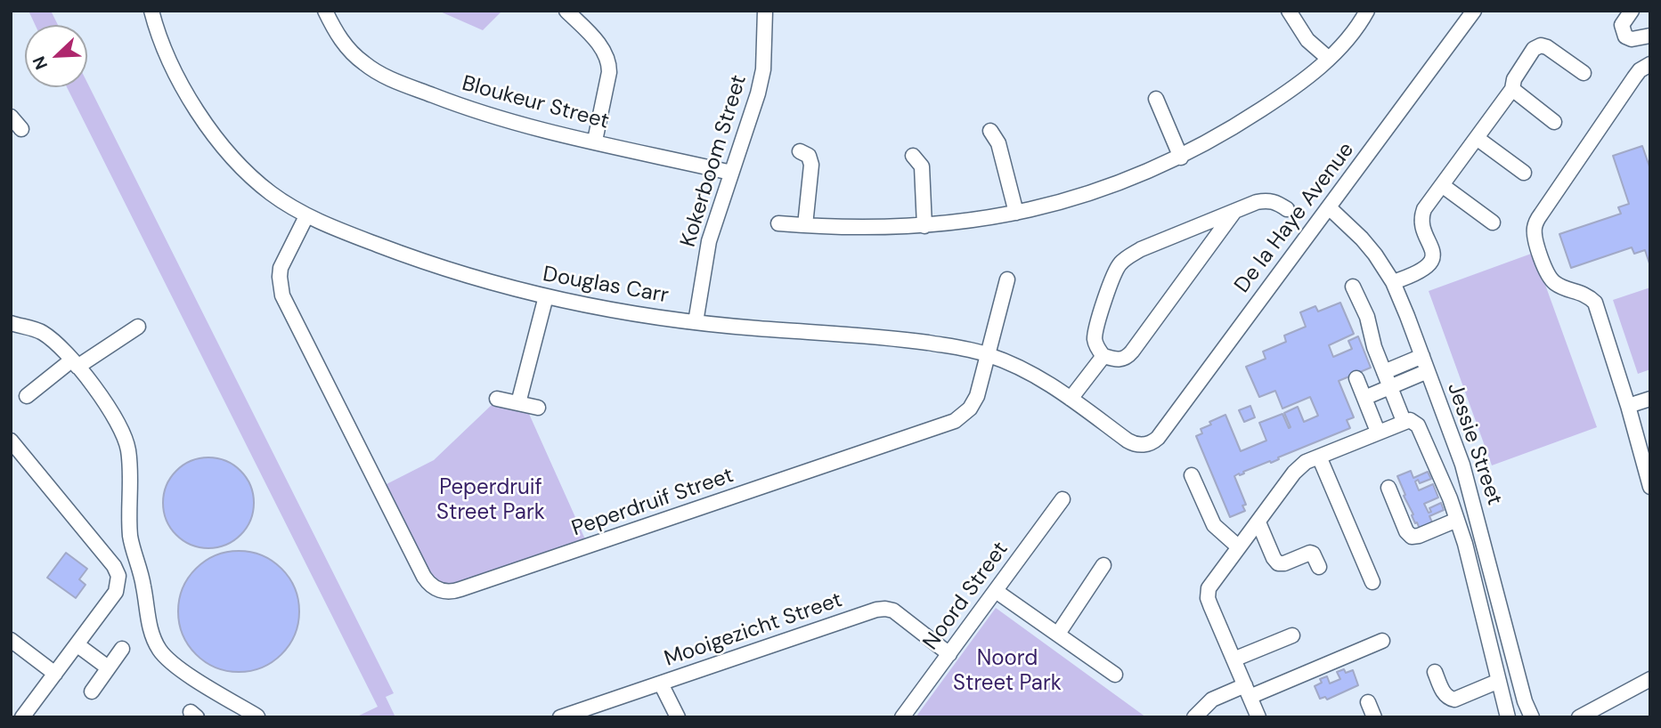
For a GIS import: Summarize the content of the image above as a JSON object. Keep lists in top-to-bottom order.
{
  "streets": {
    "street": [
      "Bloukeur Street",
      "Kokerboom Street",
      "De la Haye Avenue",
      "Douglas Carr",
      "Jessie Street",
      "Peperdruif Street",
      "Noord Street",
      "Mooigezicht Street"
    ]
  },
  "crossings": [
    ["Bloukeur Street", "Kokerboom Street"],
    ["Kokerboom Street", "Douglas Carr"],
    ["De la Haye Avenue", "Douglas Carr"],
    ["De la Haye Avenue", "Jessie Street"],
    ["Douglas Carr", "Peperdruif Street"],
    ["Noord Street", "Mooigezicht Street"]
  ],
  "parks": ["Peperdruif Street Park", "Noord Street Park"],
  "north": "bottom left"
}
